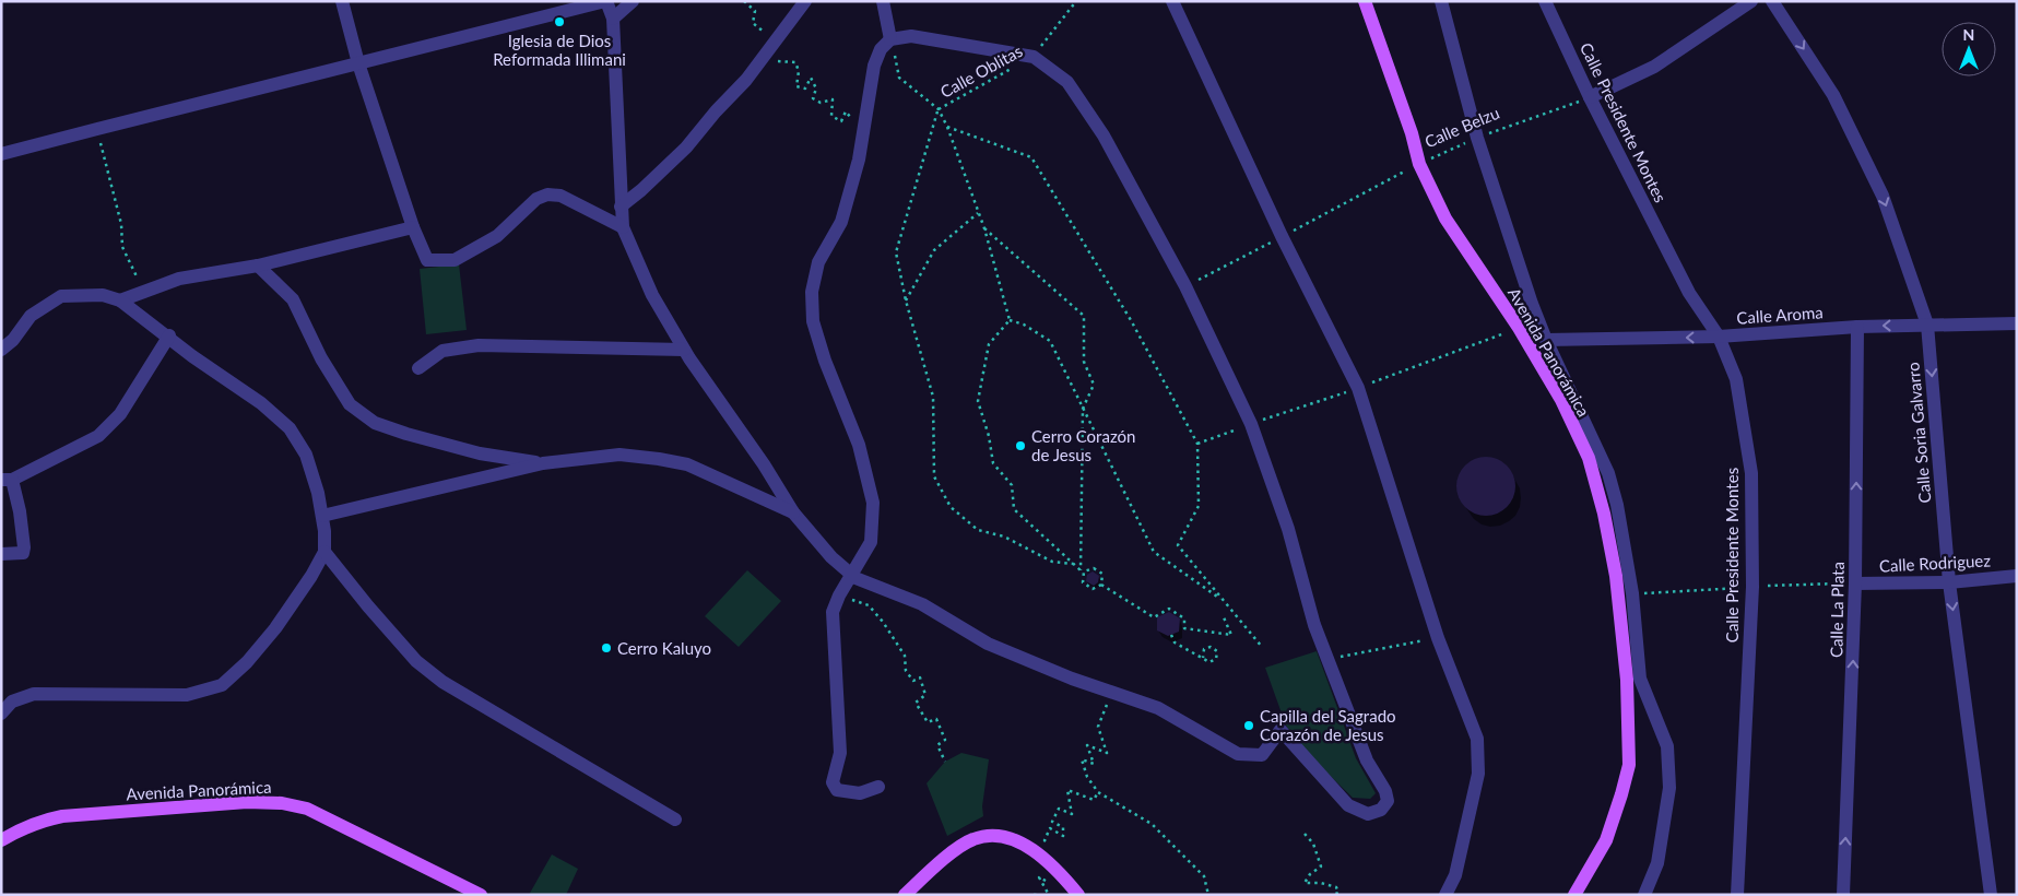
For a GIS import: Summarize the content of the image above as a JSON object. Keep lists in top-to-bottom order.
{
  "streets": {
    "main road": ["Avenida Panorámica"],
    "street": [
      "Calle Presidente Montes",
      "Calle Aroma",
      "Calle Soria Galvarro",
      "Calle Rodriguez",
      "Calle La Plata"
    ],
    "path": ["Calle Oblitas", "Calle Belzu"]
  },
  "crossings": [
    ["Calle Presidente Montes", "Calle Belzu"],
    ["Calle Presidente Montes", "Calle Aroma"],
    ["Calle Belzu", "Avenida Panorámica"],
    ["Calle Aroma", "Calle Soria Galvarro"],
    ["Calle Aroma", "Calle La Plata"],
    ["Calle Soria Galvarro", "Calle Rodriguez"],
    ["Calle Rodriguez", "Calle La Plata"]
  ],
  "one_way": ["Calle Aroma", "Calle Soria Galvarro", "Calle La Plata"],
  "places": [
    "Iglesia de Dios Reformada Illimani",
    "Cerro Corazón de Jesus",
    "Cerro Kaluyo",
    "Capilla del Sagrado Corazón de Jesus"
  ],
  "north": "top"
}
